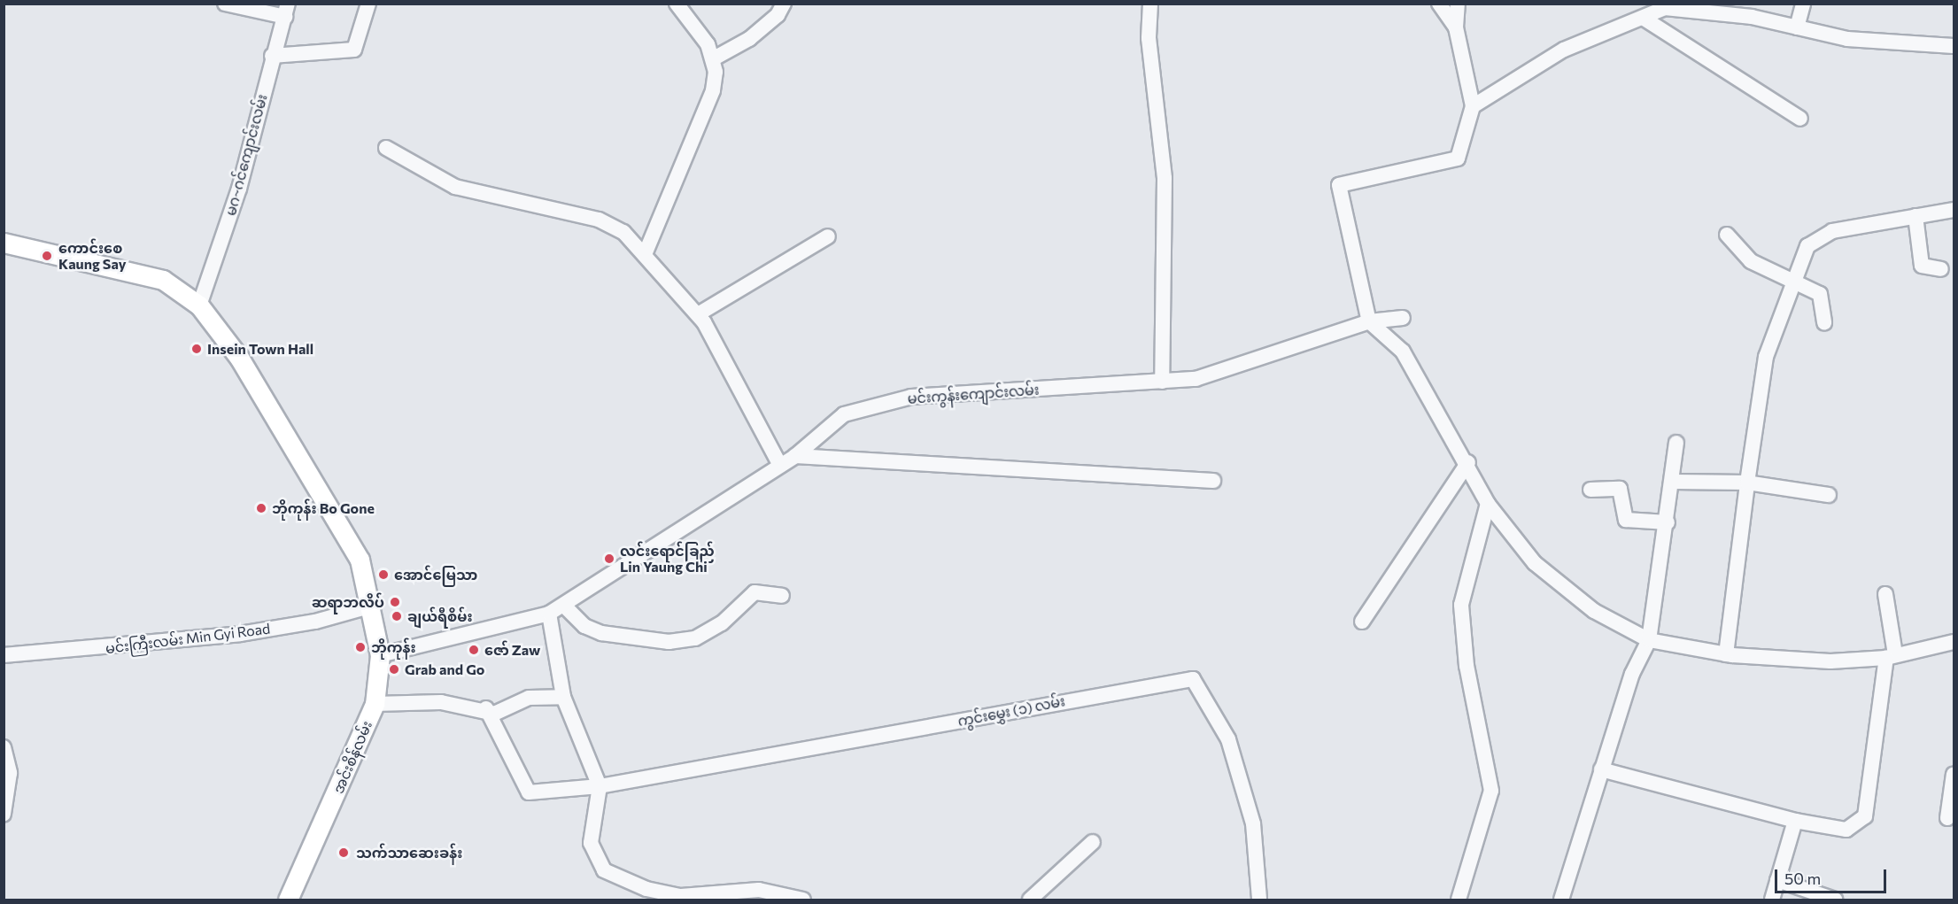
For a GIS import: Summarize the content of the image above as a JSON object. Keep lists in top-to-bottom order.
{
  "streets": {
    "main road": ["အင်းစိန်လမ်း"],
    "street": [
      "မဂ~ဂင်ကျောင်းလမ်း",
      "မင်းကွန်းကျောင်းလမ်း",
      "မင်းကြီးလမ်း Min Gyi Road",
      "ကွင်းမွှေး (၁) လမ်း"
    ]
  },
  "crossings": [
    ["မဂ~ဂင်ကျောင်းလမ်း", "အင်းစိန်လမ်း"],
    ["မင်းကွန်းကျောင်းလမ်း", "အင်းစိန်လမ်း"],
    ["မင်းကြီးလမ်း Min Gyi Road", "အင်းစိန်လမ်း"]
  ],
  "places": [
    "ကောင်းစေ Kaung Say",
    "Insein Town Hall",
    "ဘိုကုန်း Bo Gone",
    "လင်းရောင်ခြည် Lin Yaung Chi",
    "အောင်မြေသာ",
    "ဆရာဘလိပ်",
    "ချယ်ရီစိမ်း",
    "ဘိုကုန်း",
    "ဇော် Zaw",
    "Grab and Go",
    "သက်သာဆေးခန်း"
  ],
  "scale_bar": "50 m"
}
